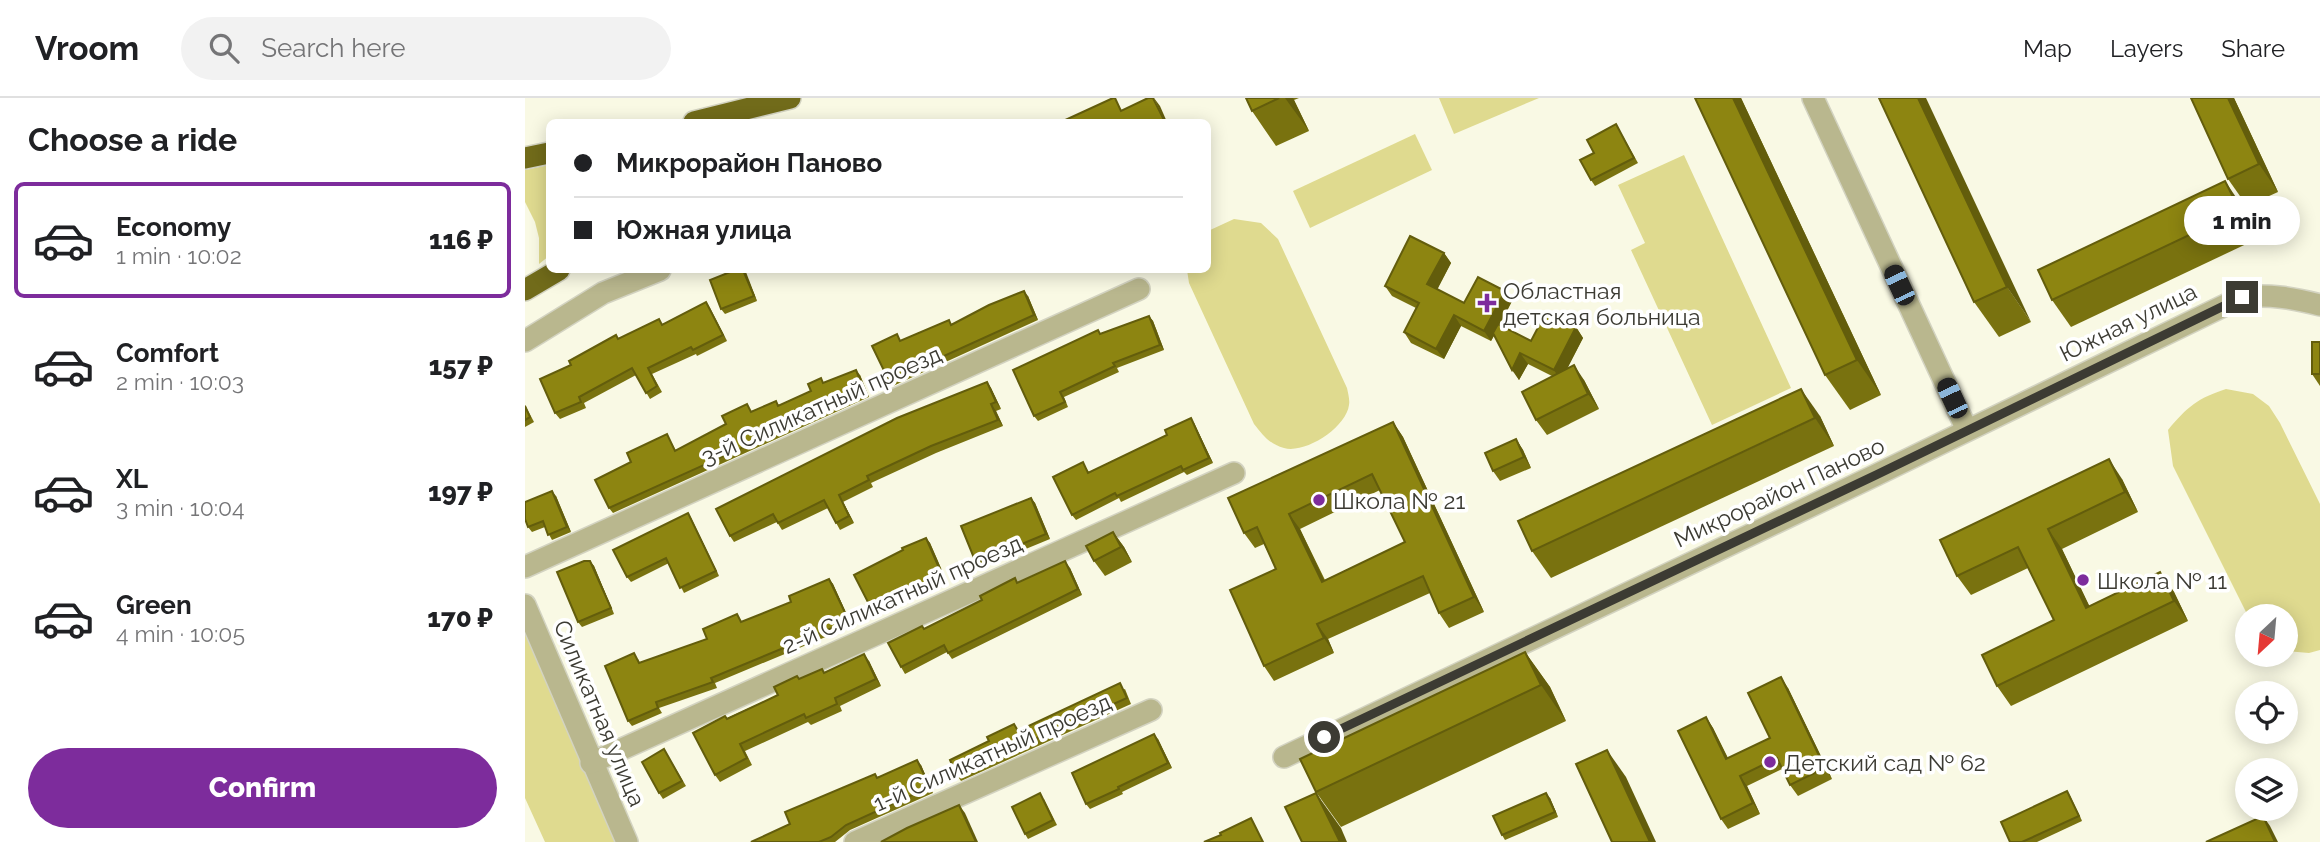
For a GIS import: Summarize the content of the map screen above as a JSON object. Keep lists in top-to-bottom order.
{
  "streets": {
    "street": [
      "Южная улица",
      "3-й Силикатный проезд",
      "Микрорайон Паново",
      "2-й Силикатный проезд",
      "Силикатная улица",
      "1-й Силикатный проезд"
    ]
  },
  "crossings": [
    ["Южная улица", "Микрорайон Паново"],
    ["2-й Силикатный проезд", "Силикатная улица"]
  ],
  "places": {
    "health": ["Областная детская больница"],
    "other": ["Школа № 21", "Школа № 11", "Детский сад № 62"]
  },
  "north": "bottom left",
  "page": {
    "header": "Vroom",
    "search": "Search here",
    "nav": ["Map", "Layers", "Share"],
    "heading": "Choose a ride",
    "banner": ["Микрорайон Паново", "Южная улица"],
    "list": [
      {
        "name": "Economy",
        "note": "1 min · 10:02",
        "value": "116 ₽"
      },
      {
        "name": "Comfort",
        "note": "2 min · 10:03",
        "value": "157 ₽"
      },
      {
        "name": "XL",
        "note": "3 min · 10:04",
        "value": "197 ₽"
      },
      {
        "name": "Green",
        "note": "4 min · 10:05",
        "value": "170 ₽"
      }
    ],
    "bubble": "1 min",
    "buttons": "Confirm"
  }
}
